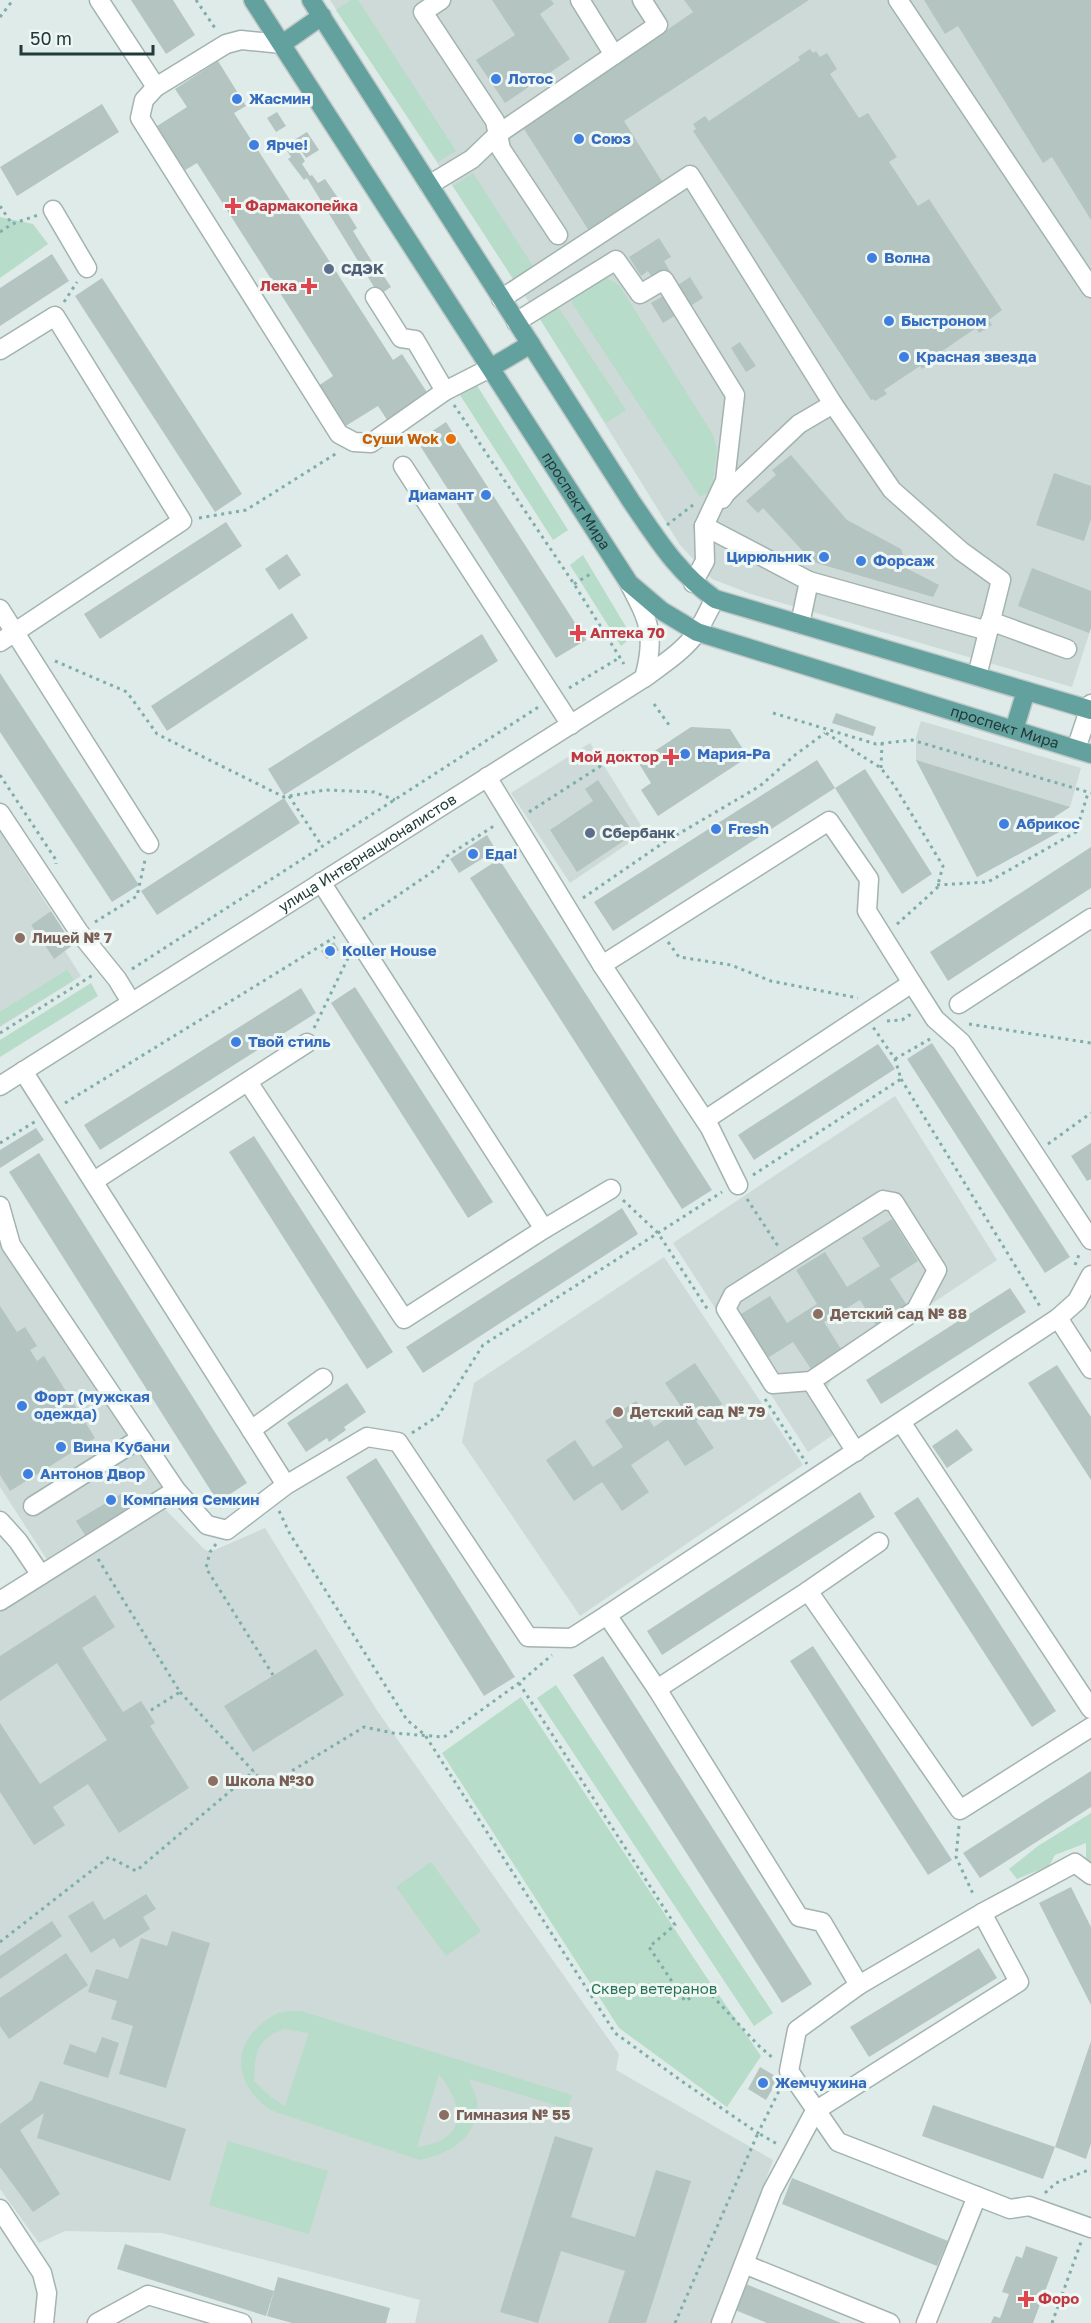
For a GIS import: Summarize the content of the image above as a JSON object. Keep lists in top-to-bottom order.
{
  "streets": {
    "main road": ["проспект Мира"],
    "street": ["улица Интернационалистов"]
  },
  "crossings": [
    ["проспект Мира", "улица Интернационалистов"]
  ],
  "parks": ["Сквер ветеранов"],
  "places": {
    "other": [
      "Лотос",
      "Жасмин",
      "Союз",
      "Ярче!",
      "Волна",
      "СДЭК",
      "Быстроном",
      "Красная звезда",
      "Суши Wok",
      "Диамант",
      "Цирюльник",
      "Форсаж",
      "Мария-Ра",
      "Абрикос",
      "Fresh",
      "Сбербанк",
      "Еда!",
      "Лицей № 7",
      "Koller House",
      "Твой стиль",
      "Детский сад № 88",
      "Форт (мужская одежда)",
      "Детский сад № 79",
      "Вина Кубани",
      "Антонов Двор",
      "Компания Семкин",
      "Школа №30",
      "Жемчужина",
      "Гимназия № 55"
    ],
    "health": [
      "Фармакопейка",
      "Лека",
      "Аптека 70",
      "Мой доктор",
      "Форо"
    ]
  },
  "scale_bar": "50 m"
}
